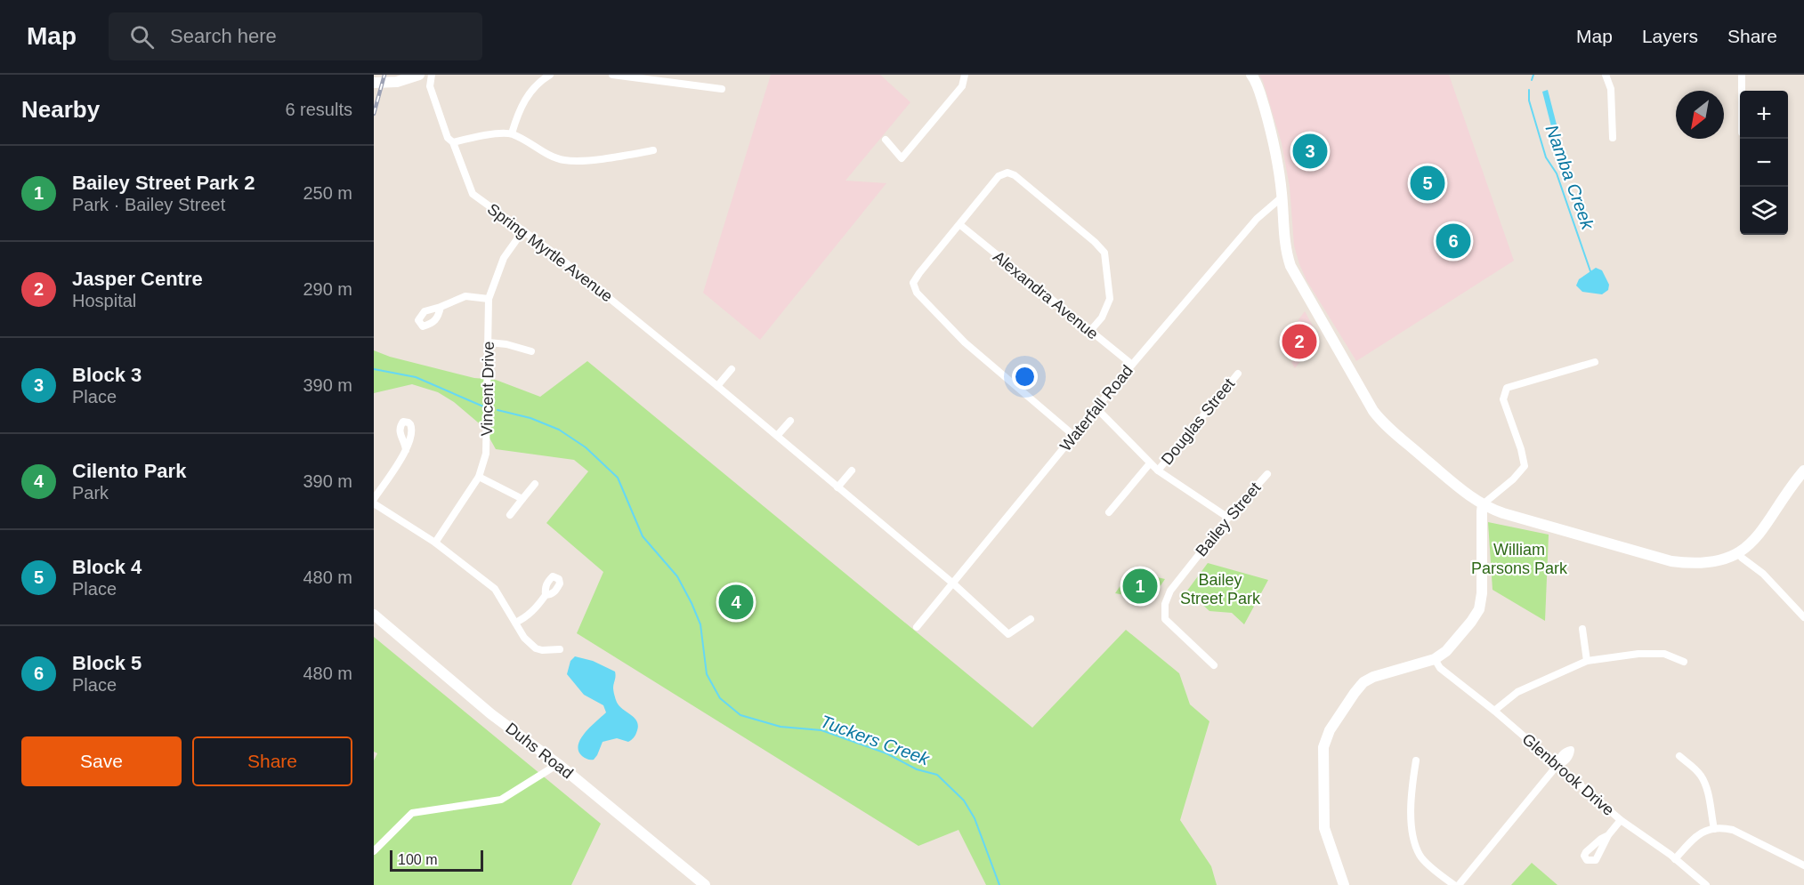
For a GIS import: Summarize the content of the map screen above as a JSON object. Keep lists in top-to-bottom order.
{
  "streets": {
    "main road": ["Duhs Road"],
    "street": [
      "Spring Myrtle Avenue",
      "Alexandra Avenue",
      "Vincent Drive",
      "Waterfall Road",
      "Douglas Street",
      "Bailey Street",
      "Glenbrook Drive"
    ]
  },
  "crossings": [
    ["Spring Myrtle Avenue", "Vincent Drive"],
    ["Spring Myrtle Avenue", "Waterfall Road"],
    ["Alexandra Avenue", "Waterfall Road"]
  ],
  "water": ["Namba Creek", "Tuckers Creek"],
  "parks": ["William Parsons Park", "Bailey Street Park"],
  "scale_bar": "100 m",
  "north": "bottom left",
  "page": {
    "header": "Map",
    "search": "Search here",
    "nav": ["Map", "Layers", "Share"],
    "heading": ["Nearby", "6 results"],
    "map_buttons": ["+", "−"],
    "pins": [
      "3",
      "5",
      "6",
      "2",
      "1",
      "4"
    ],
    "list": [
      {
        "mark": "1",
        "name": "Bailey Street Park 2",
        "note": "Park · Bailey Street",
        "value": "250 m"
      },
      {
        "mark": "2",
        "name": "Jasper Centre",
        "note": "Hospital",
        "value": "290 m"
      },
      {
        "mark": "3",
        "name": "Block 3",
        "note": "Place",
        "value": "390 m"
      },
      {
        "mark": "4",
        "name": "Cilento Park",
        "note": "Park",
        "value": "390 m"
      },
      {
        "mark": "5",
        "name": "Block 4",
        "note": "Place",
        "value": "480 m"
      },
      {
        "mark": "6",
        "name": "Block 5",
        "note": "Place",
        "value": "480 m"
      }
    ],
    "buttons": ["Save", "Share"],
    "scale": "100 m"
  }
}
